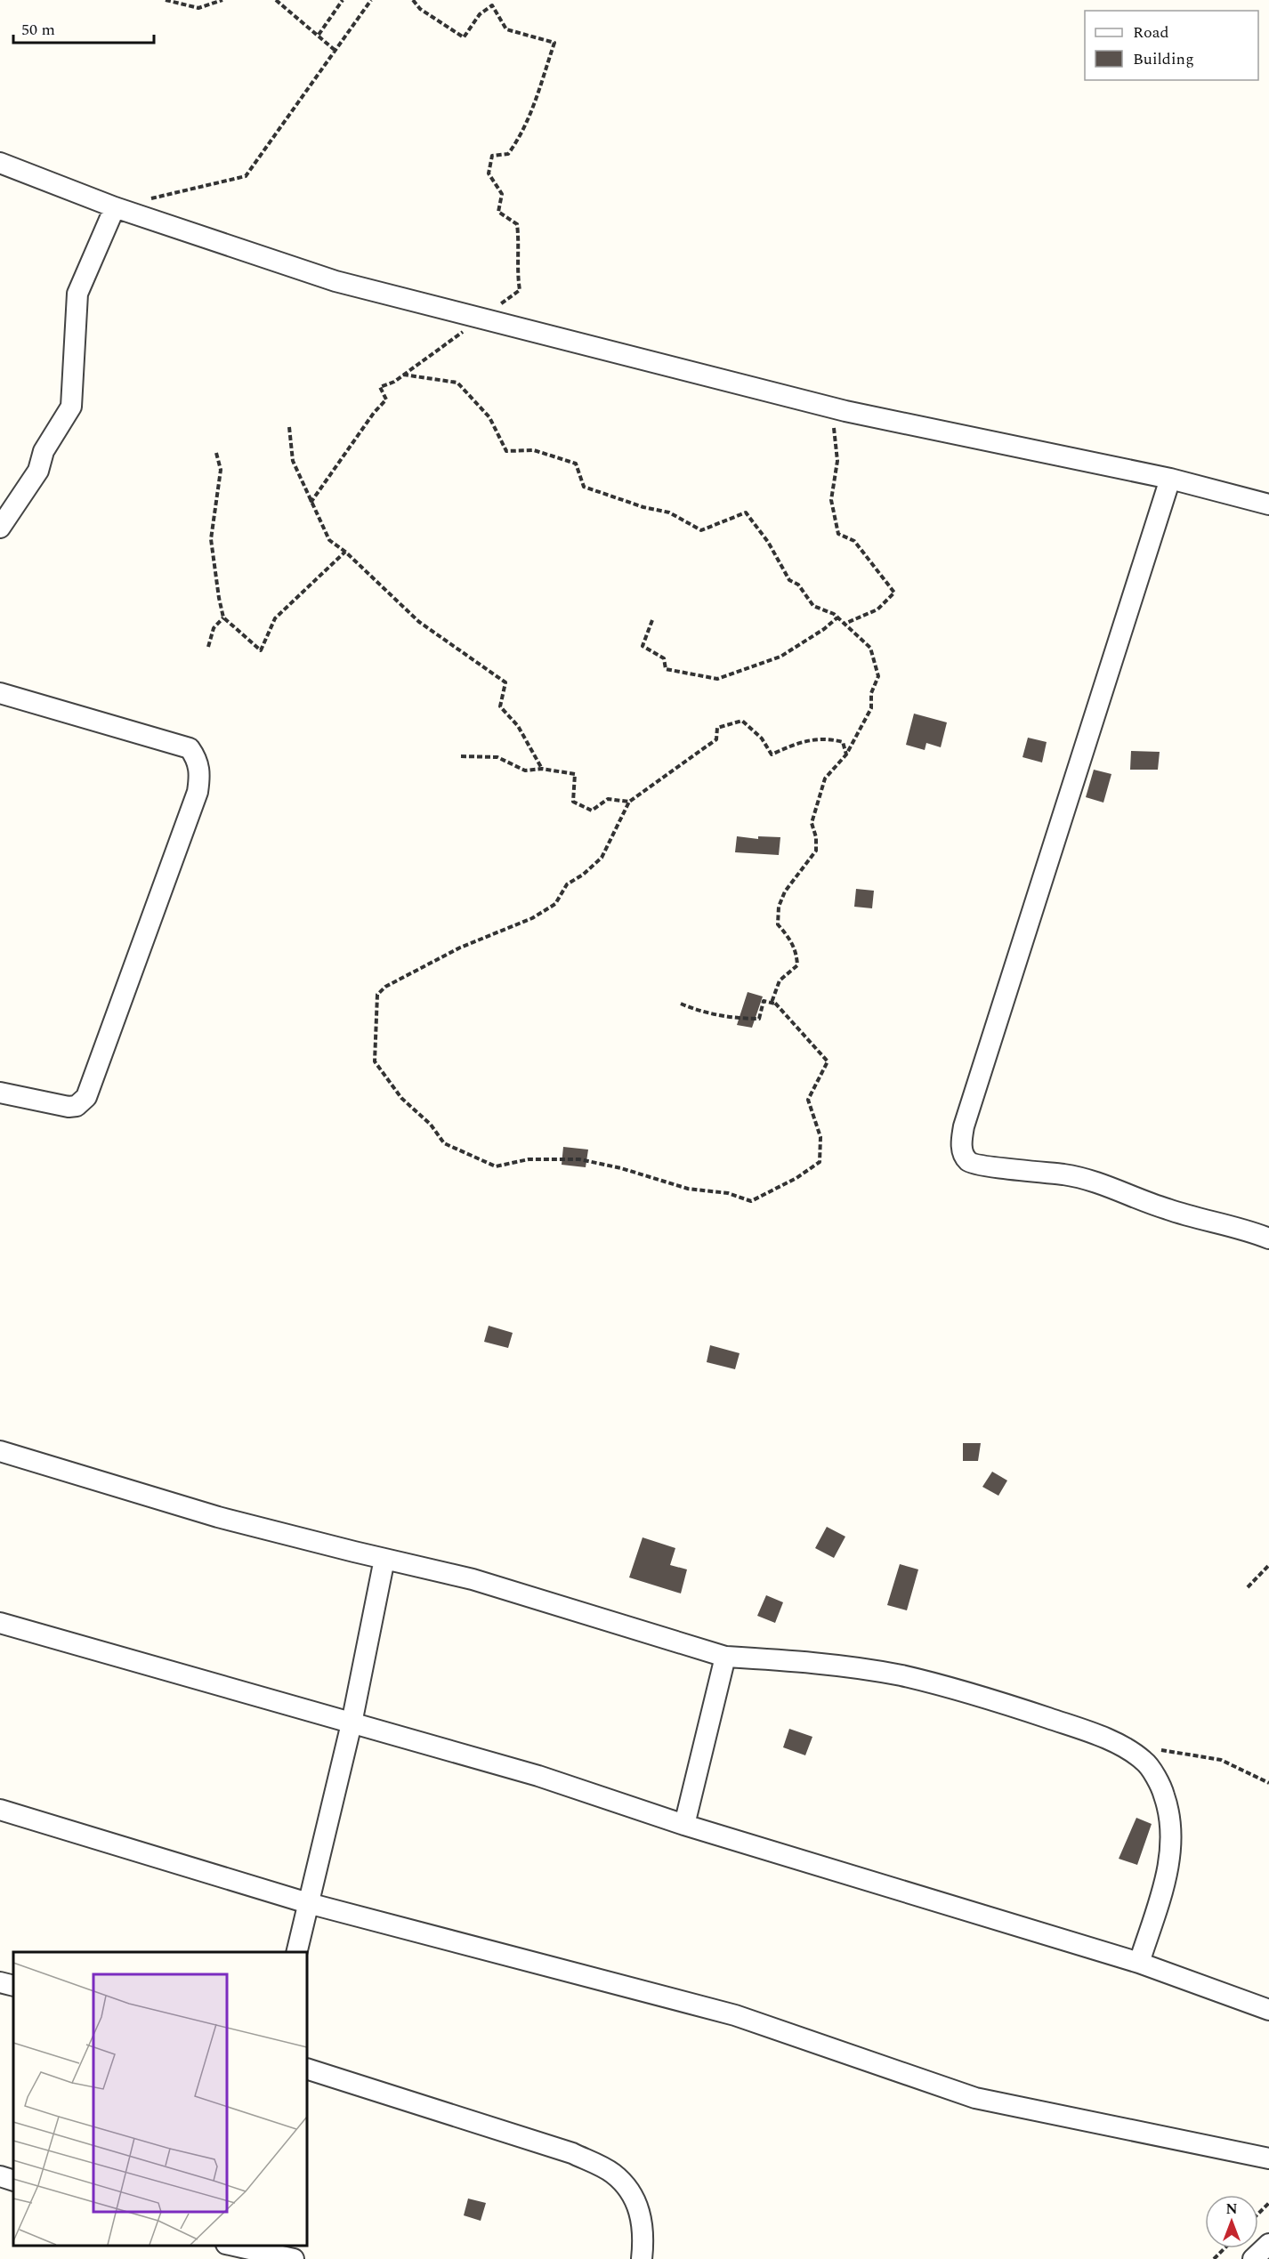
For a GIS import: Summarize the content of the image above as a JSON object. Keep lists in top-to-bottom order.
{
  "legend": ["Road", "Building"],
  "scale_bar": "50 m",
  "north": "top"
}
